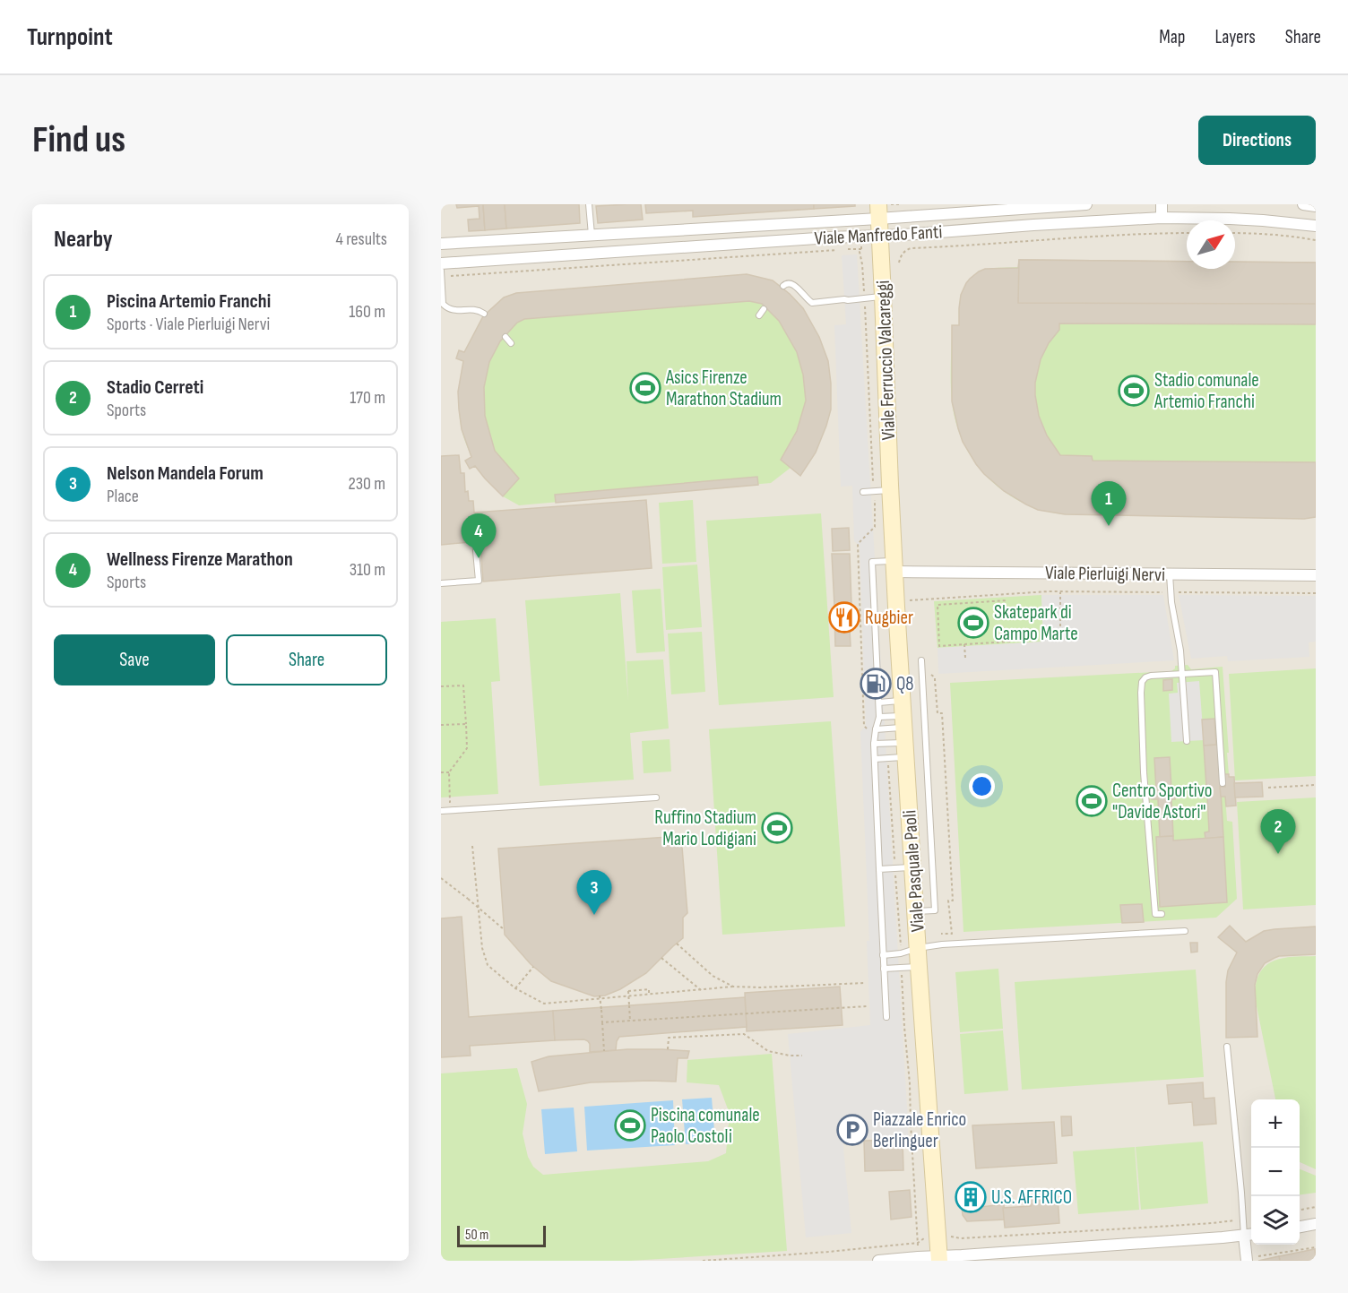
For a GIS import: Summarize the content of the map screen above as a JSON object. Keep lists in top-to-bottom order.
{
  "streets": {
    "street": [
      "Viale Manfredo Fanti",
      "Viale Ferruccio Valcareggi",
      "Viale Pierluigi Nervi",
      "Viale Pasquale Paoli"
    ]
  },
  "crossings": [
    ["Viale Manfredo Fanti", "Viale Ferruccio Valcareggi"],
    ["Viale Ferruccio Valcareggi", "Viale Pasquale Paoli"],
    ["Viale Pierluigi Nervi", "Viale Pasquale Paoli"]
  ],
  "places": {
    "sports": [
      "Asics Firenze Marathon Stadium",
      "Stadio comunale Artemio Franchi",
      "Skatepark di Campo Marte",
      "Centro Sportivo \"Davide Astori\"",
      "Ruffino Stadium Mario Lodigiani",
      "Piscina comunale Paolo Costoli"
    ],
    "restaurant": ["Rugbier"],
    "fuel station": ["Q8"],
    "parking": ["Piazzale Enrico Berlinguer"],
    "building": ["U.S. AFFRICO"]
  },
  "scale_bar": "50 m",
  "north": "top right",
  "page": {
    "header": "Turnpoint",
    "nav": ["Map", "Layers", "Share"],
    "buttons": [
      "Directions",
      ["Save", "Share"]
    ],
    "title": "Find us",
    "heading": ["Nearby", "4 results"],
    "list": [
      {
        "mark": "1",
        "name": "Piscina Artemio Franchi",
        "note": "Sports · Viale Pierluigi Nervi",
        "value": "160 m"
      },
      {
        "mark": "2",
        "name": "Stadio Cerreti",
        "note": "Sports",
        "value": "170 m"
      },
      {
        "mark": "3",
        "name": "Nelson Mandela Forum",
        "note": "Place",
        "value": "230 m"
      },
      {
        "mark": "4",
        "name": "Wellness Firenze Marathon",
        "note": "Sports",
        "value": "310 m"
      }
    ],
    "pins": [
      "1",
      "4",
      "2",
      "3"
    ],
    "map_buttons": ["+", "−"],
    "scale": "50 m"
  }
}
